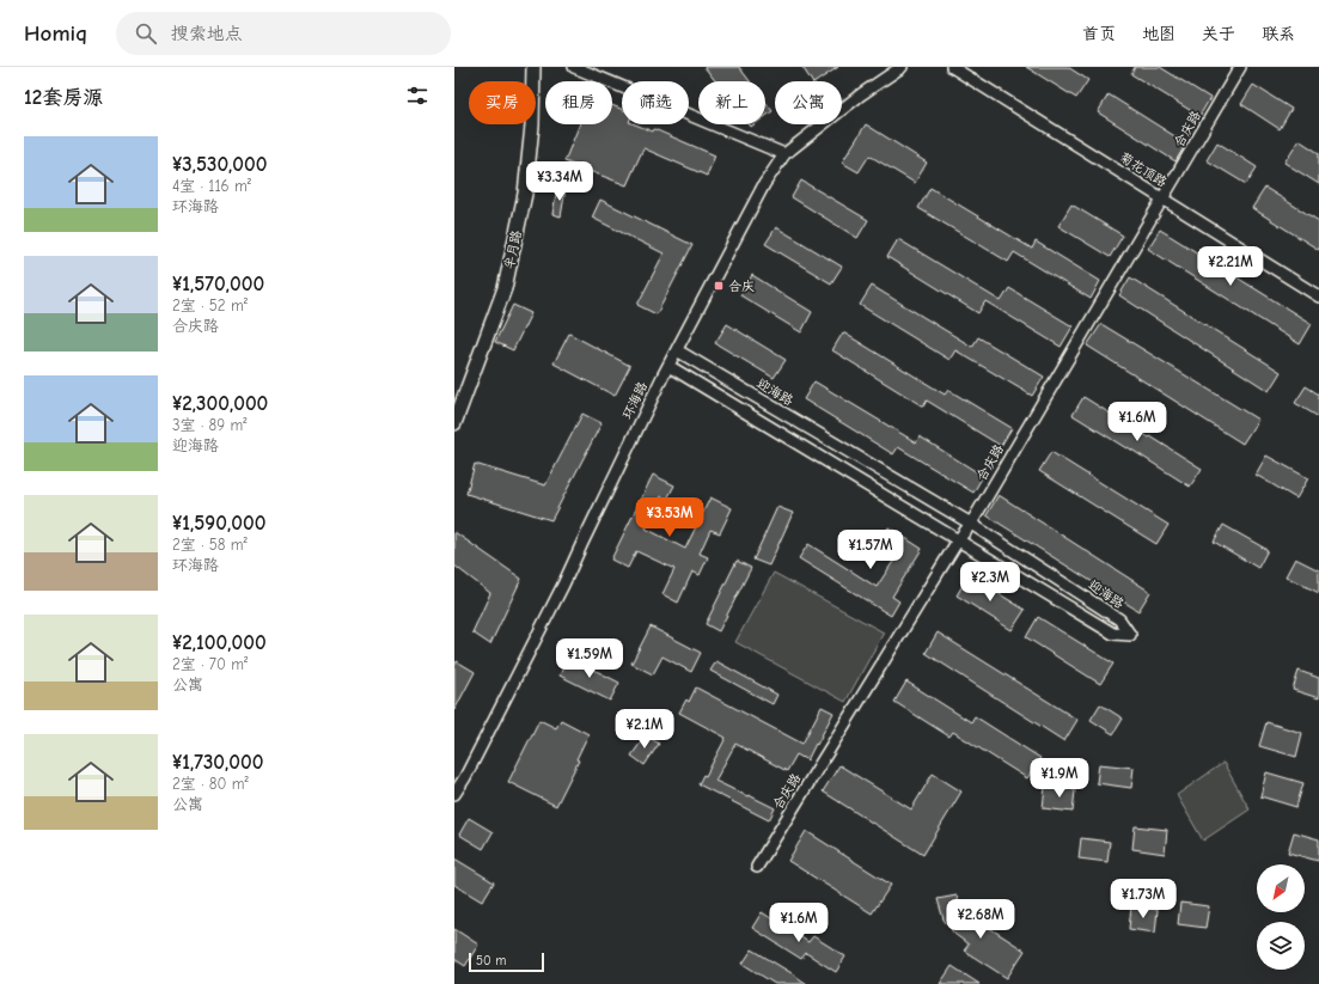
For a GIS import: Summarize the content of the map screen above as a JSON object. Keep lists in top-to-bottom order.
{
  "streets": {
    "main road": ["半月路"],
    "street": [
      "合庆路",
      "菊花顶路",
      "迎海路",
      "环海路"
    ]
  },
  "crossings": [
    ["合庆路", "菊花顶路"],
    ["合庆路", "迎海路"],
    ["迎海路", "环海路"]
  ],
  "places": {
    "transit": ["合庆"]
  },
  "scale_bar": "50 m",
  "north": "bottom left",
  "page": {
    "header": "Homiq",
    "search": "搜索地点",
    "nav": [
      "首页",
      "地图",
      "关于",
      "联系"
    ],
    "heading": "12套房源",
    "chip": [
      "买房",
      "租房",
      "筛选",
      "新上",
      "公寓"
    ],
    "list": [
      {
        "name": "¥3,530,000",
        "note": "4室 · 116 m² · 环海路"
      },
      {
        "name": "¥1,570,000",
        "note": "2室 · 52 m² · 合庆路"
      },
      {
        "name": "¥2,300,000",
        "note": "3室 · 89 m² · 迎海路"
      },
      {
        "name": "¥1,590,000",
        "note": "2室 · 58 m² · 环海路"
      },
      {
        "name": "¥2,100,000",
        "note": "2室 · 70 m² · 公寓"
      },
      {
        "name": "¥1,730,000",
        "note": "2室 · 80 m² · 公寓"
      }
    ],
    "price": [
      "¥3.34M",
      "¥2.21M",
      "¥1.6M",
      "¥3.53M",
      "¥1.57M",
      "¥2.3M",
      "¥1.59M",
      "¥2.1M",
      "¥1.9M",
      "¥1.73M",
      "¥2.68M",
      "¥1.6M"
    ],
    "scale": "50 m"
  }
}
